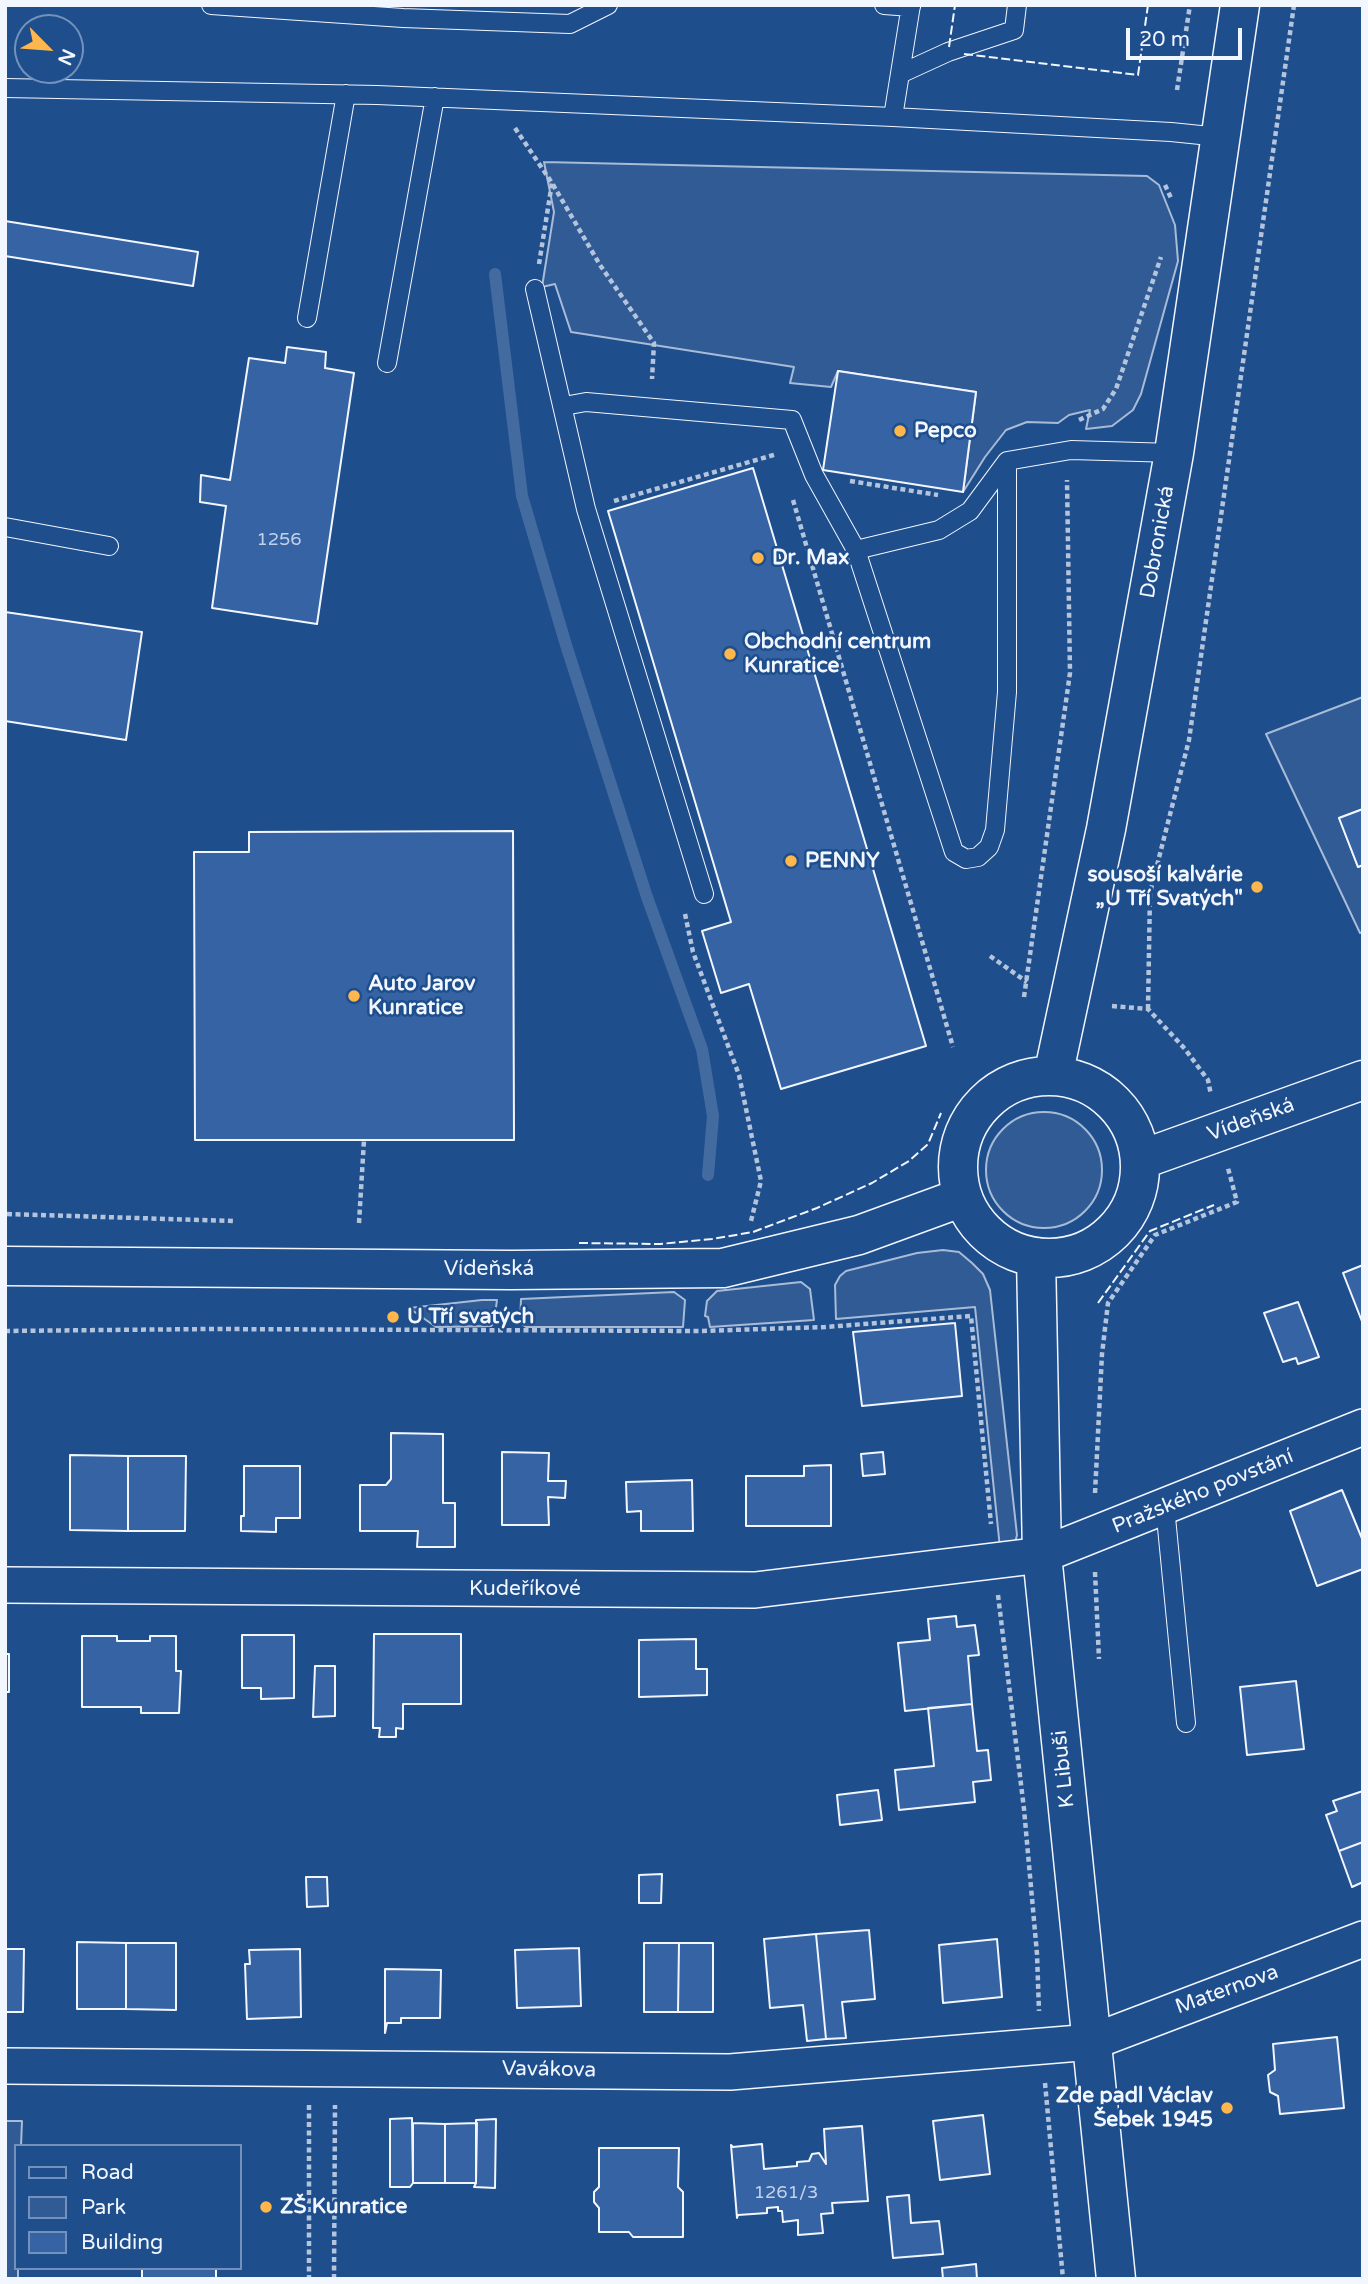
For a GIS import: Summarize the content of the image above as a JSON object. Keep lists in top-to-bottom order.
{
  "streets": {
    "street": [
      "Dobronická",
      "Vídeňská",
      "Pražského povstání",
      "Kudeříkové",
      "K Libuši",
      "Maternova",
      "Vavákova"
    ]
  },
  "crossings": [
    ["Dobronická", "Vídeňská"],
    ["Dobronická", "K Libuši"],
    ["Vídeňská", "K Libuši"],
    ["Pražského povstání", "Kudeříkové"],
    ["Pražského povstání", "K Libuši"],
    ["Kudeříkové", "K Libuši"],
    ["K Libuši", "Maternova"],
    ["K Libuši", "Vavákova"],
    ["Maternova", "Vavákova"]
  ],
  "places": [
    "Pepco",
    "Dr. Max",
    "Obchodní centrum Kunratice",
    "PENNY",
    "sousoší kalvárie „U Tří Svatých\"",
    "Auto Jarov Kunratice",
    "U Tří svatých",
    "Zde padl Václav Šebek 1945",
    "ZŠ Kunratice"
  ],
  "house_numbers": ["1256", "1261/3"],
  "legend": ["Road", "Park", "Building"],
  "scale_bar": "20 m",
  "north": "bottom right"
}
